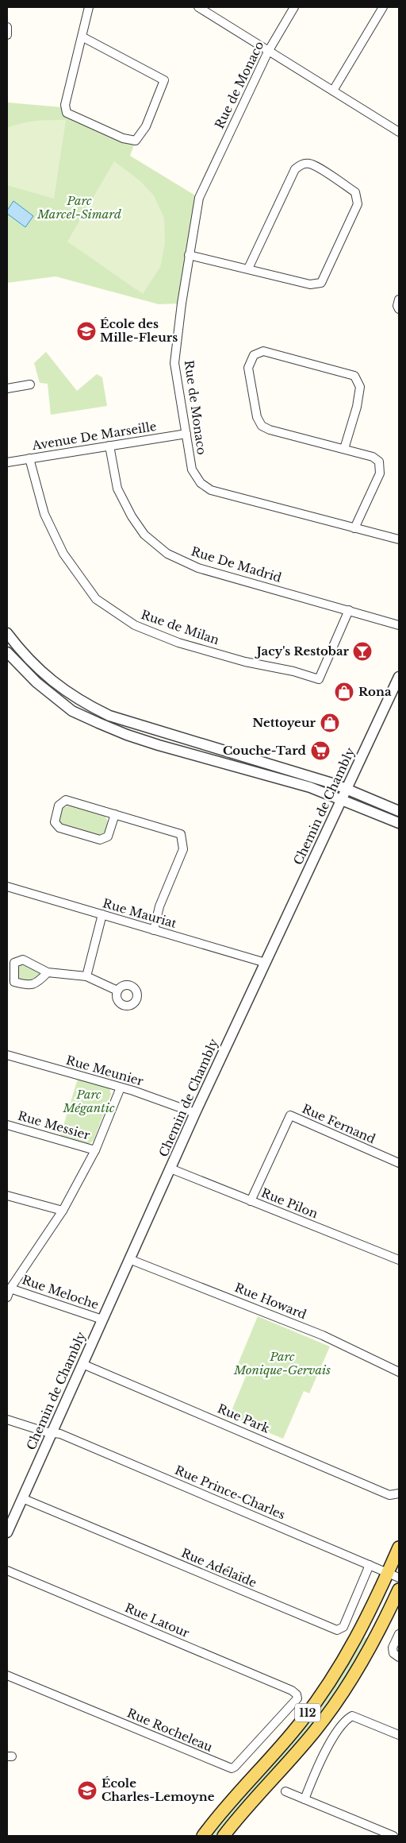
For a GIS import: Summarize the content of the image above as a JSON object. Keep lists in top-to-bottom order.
{
  "streets": {
    "main road": ["112"],
    "street": [
      "Rue de Monaco",
      "Avenue De Marseille",
      "Rue De Madrid",
      "Rue de Milan",
      "Chemin de Chambly",
      "Rue Mauriat",
      "Rue Meunier",
      "Rue Fernand",
      "Rue Messier",
      "Rue Pilon",
      "Rue Meloche",
      "Rue Howard",
      "Rue Park",
      "Rue Prince-Charles",
      "Rue Adélaïde",
      "Rue Latour",
      "Rue Rocheleau"
    ]
  },
  "crossings": [
    ["Rue de Monaco", "Avenue De Marseille"],
    ["Avenue De Marseille", "Rue De Madrid"],
    ["Avenue De Marseille", "Rue de Milan"],
    ["Rue De Madrid", "Rue de Milan"],
    ["Chemin de Chambly", "Rue Mauriat"],
    ["Chemin de Chambly", "Rue Meunier"],
    ["Chemin de Chambly", "Rue Pilon"],
    ["Chemin de Chambly", "Rue Meloche"],
    ["Chemin de Chambly", "Rue Howard"],
    ["Chemin de Chambly", "Rue Park"],
    ["Chemin de Chambly", "Rue Prince-Charles"],
    ["Chemin de Chambly", "Rue Adélaïde"],
    ["Rue Fernand", "Rue Pilon"],
    ["Rue Prince-Charles", "Rue Adélaïde"],
    ["Rue Prince-Charles", "112"],
    ["Rue Latour", "Rue Rocheleau"]
  ],
  "parks": ["Parc Marcel-Simard", "Parc Mégantic", "Parc Monique-Gervais"],
  "places": {
    "school or university": ["École des Mille-Fleurs", "École Charles-Lemoyne"],
    "bar": ["Jacy's Restobar"],
    "shop": ["Rona", "Nettoyeur"],
    "supermarket": ["Couche-Tard"]
  }
}
